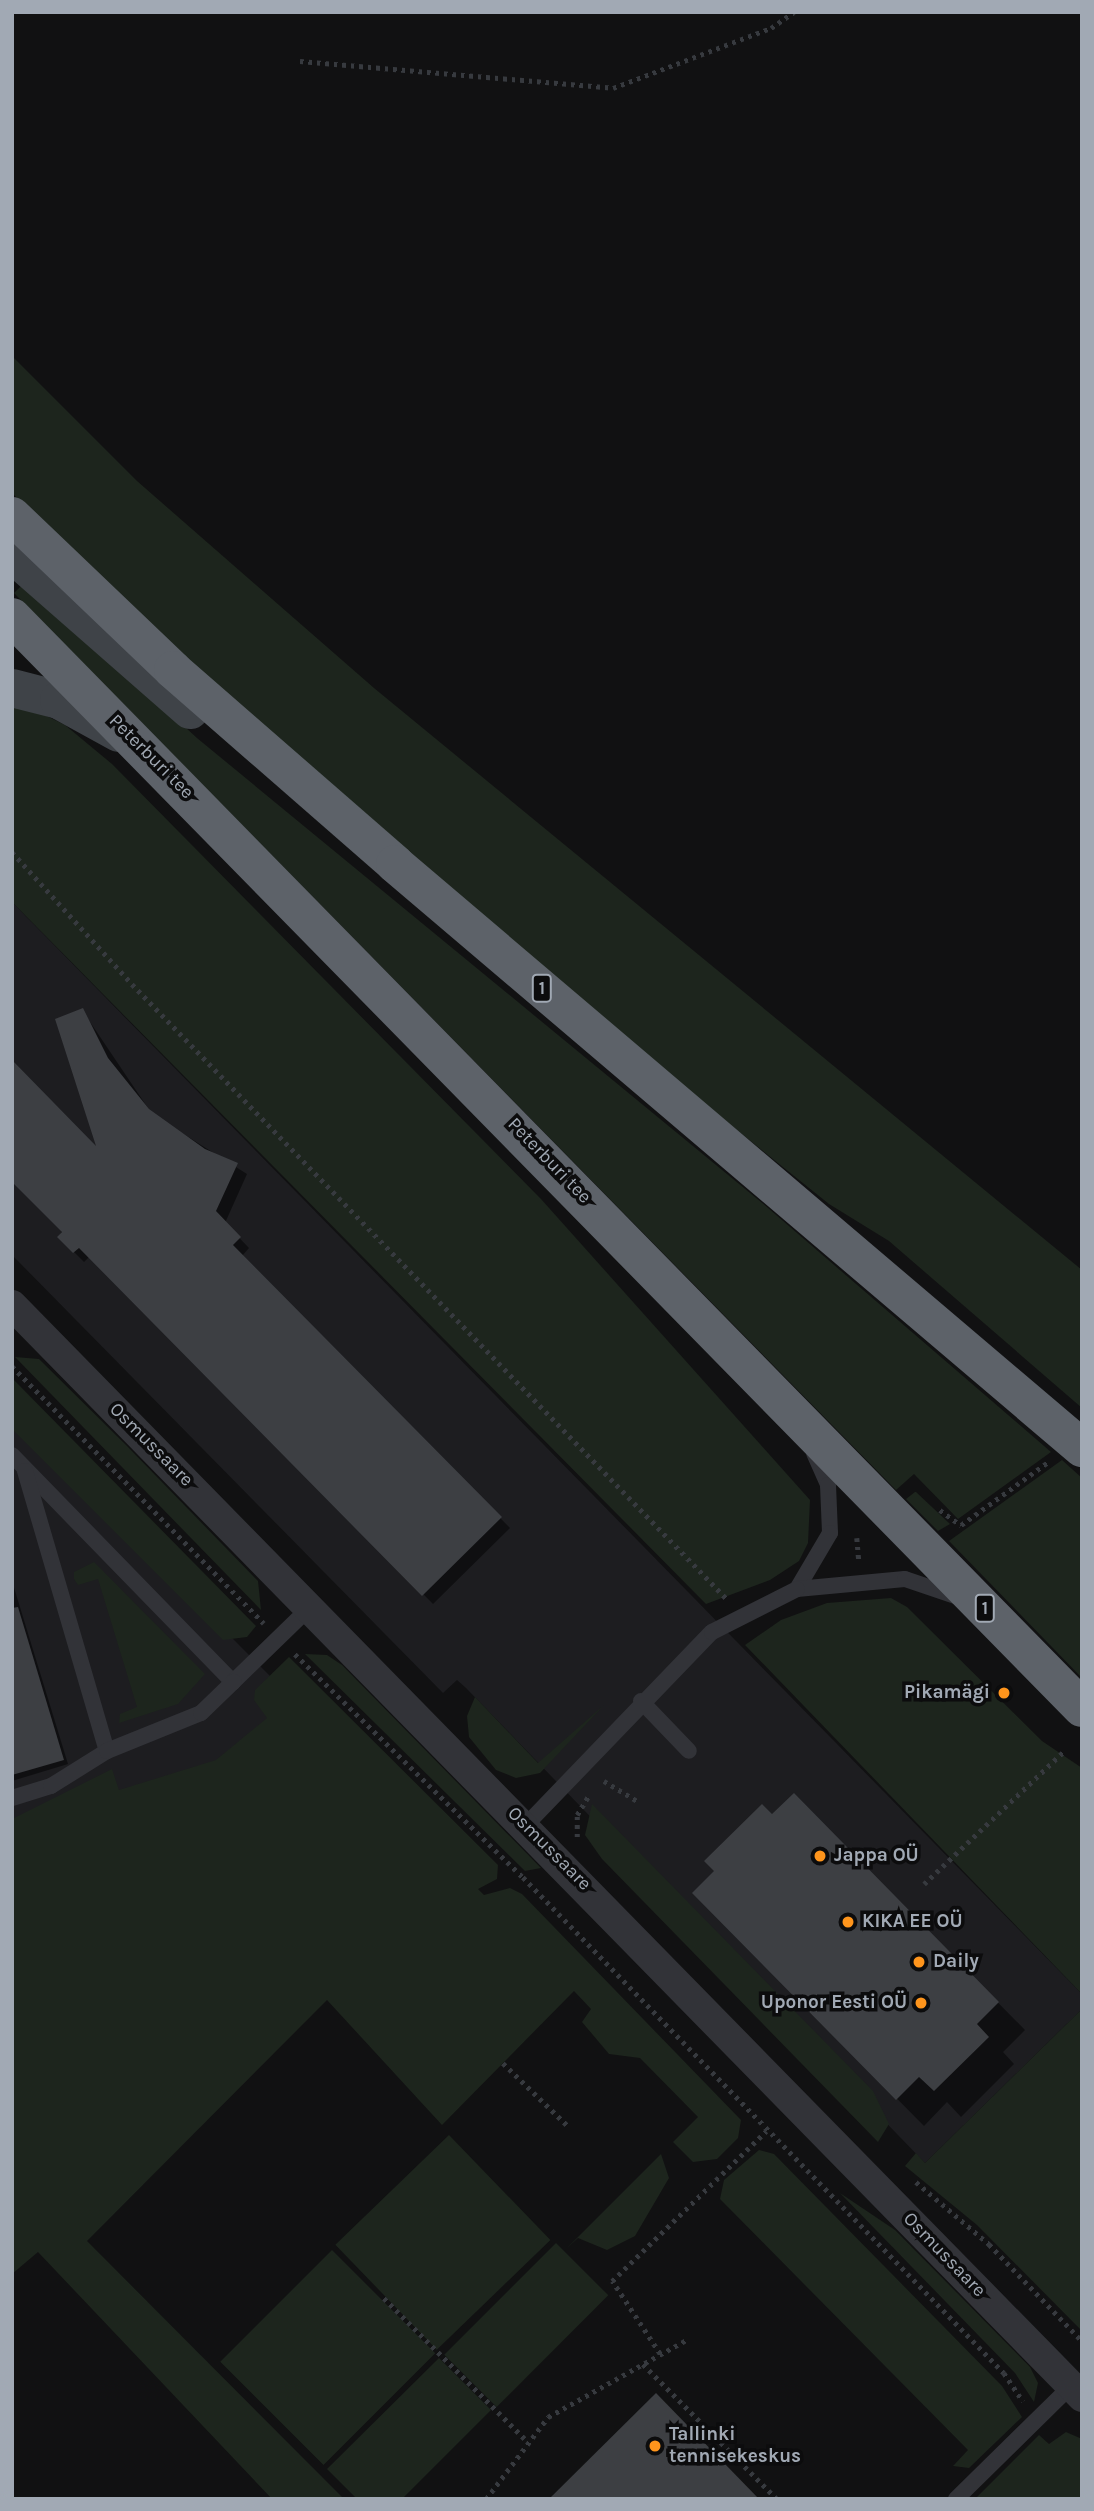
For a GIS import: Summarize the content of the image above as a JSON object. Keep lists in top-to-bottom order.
{
  "streets": {
    "highway": ["Peterburi tee", "1"],
    "street": ["Osmussaare"]
  },
  "places": [
    "Pikamägi",
    "Jappa OÜ",
    "KIKA EE OÜ",
    "Daily",
    "Uponor Eesti OÜ",
    "Tallinki tennisekeskus"
  ]
}
